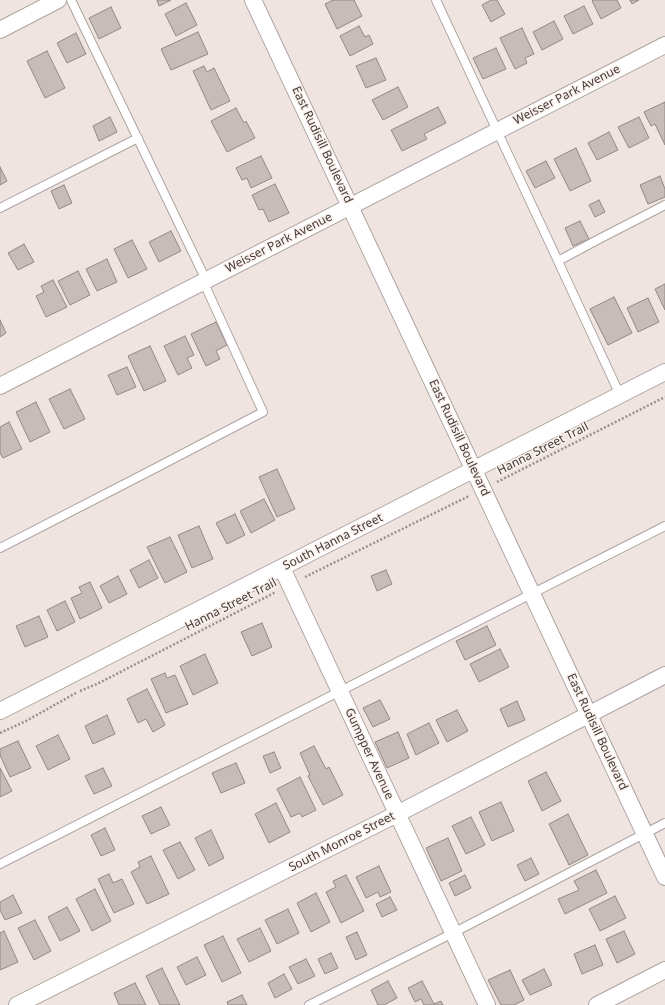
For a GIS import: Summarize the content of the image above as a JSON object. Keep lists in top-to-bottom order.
{
  "streets": {
    "street": [
      "Weisser Park Avenue",
      "East Rudisill Boulevard",
      "South Hanna Street",
      "Gumpper Avenue",
      "South Monroe Street"
    ],
    "path": ["Hanna Street Trail"]
  },
  "crossings": [
    ["Weisser Park Avenue", "East Rudisill Boulevard"],
    ["East Rudisill Boulevard", "Hanna Street Trail"],
    ["East Rudisill Boulevard", "South Hanna Street"],
    ["East Rudisill Boulevard", "South Monroe Street"],
    ["Hanna Street Trail", "Gumpper Avenue"],
    ["South Hanna Street", "Gumpper Avenue"],
    ["Gumpper Avenue", "South Monroe Street"]
  ]
}
